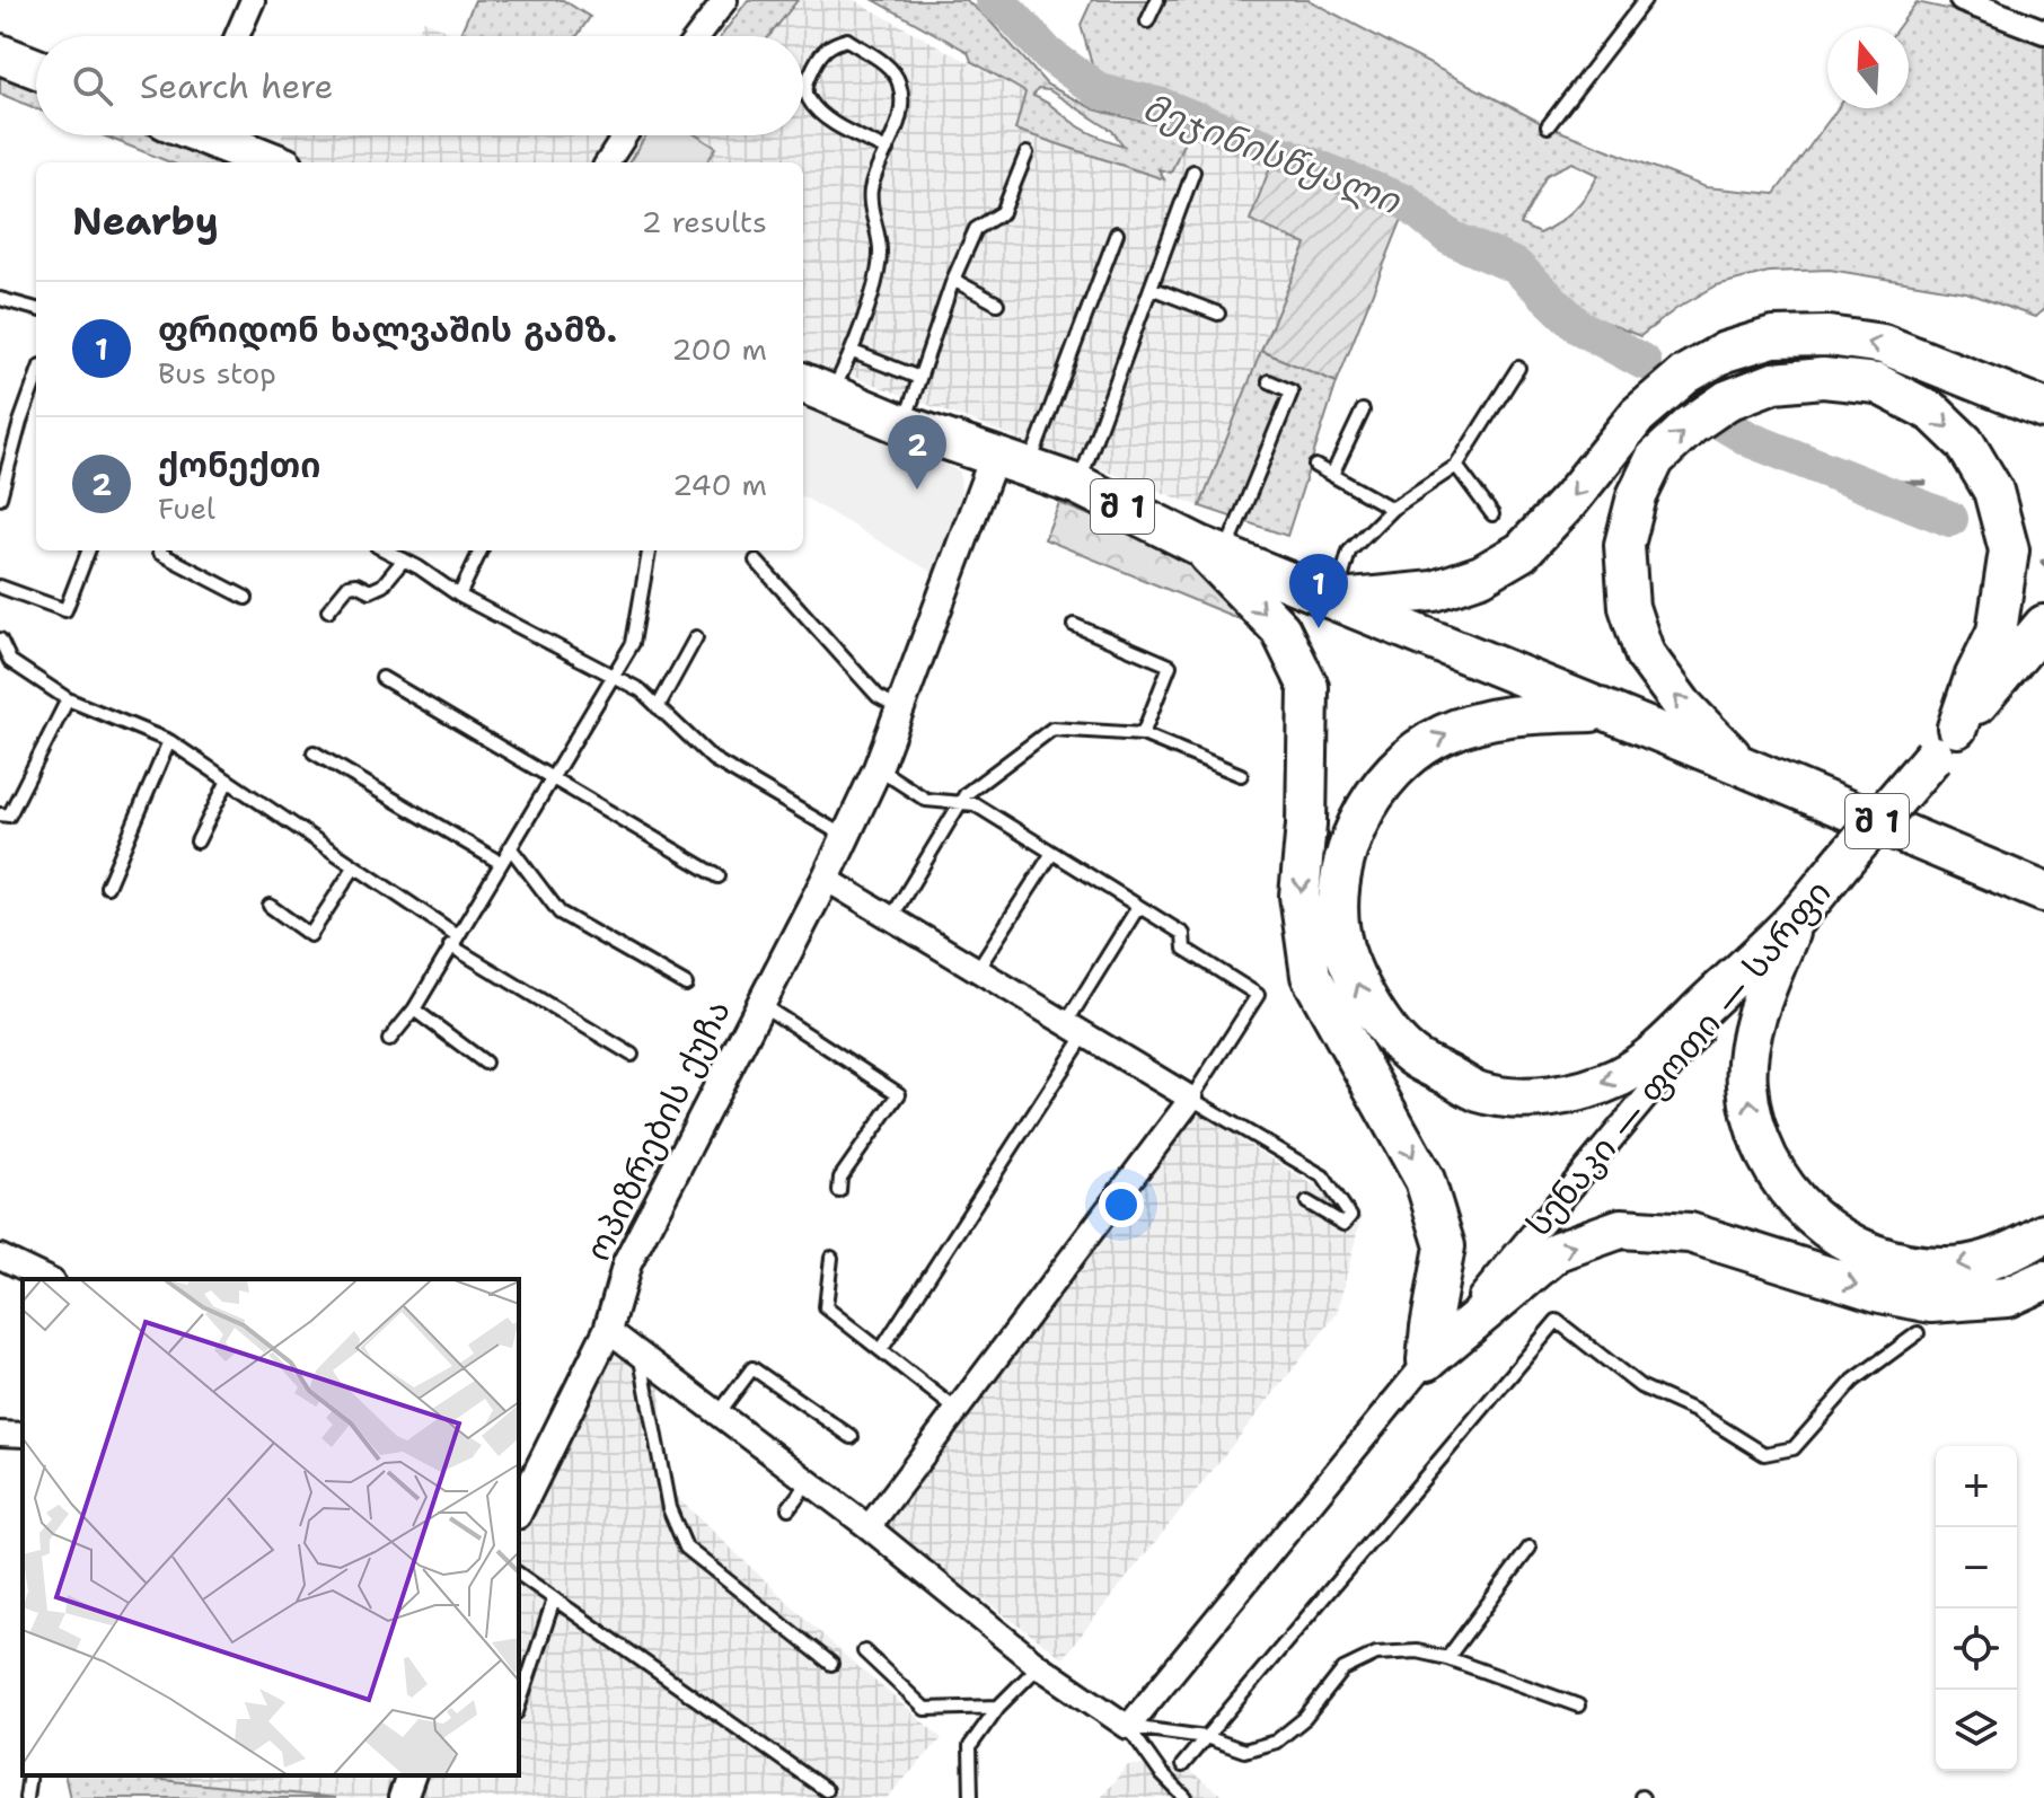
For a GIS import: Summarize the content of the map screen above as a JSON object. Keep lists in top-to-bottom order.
{
  "streets": {
    "highway": ["შ 1", "სენაკი — ფოთი — სარფი"],
    "street": ["ოპიზრების ქუჩა"]
  },
  "crossings": [
    ["შ 1", "ოპიზრების ქუჩა"]
  ],
  "water": ["მეჯინისწყალი"],
  "north": "top",
  "page": {
    "search": "Search here",
    "heading": ["Nearby", "2 results"],
    "list": [
      {
        "mark": "1",
        "name": "ფრიდონ ხალვაშის გამზ.",
        "note": "Bus stop",
        "value": "200 m"
      },
      {
        "mark": "2",
        "name": "ქონექთი",
        "note": "Fuel",
        "value": "240 m"
      }
    ],
    "pins": ["2", "1"],
    "map_buttons": ["+", "−"]
  }
}
